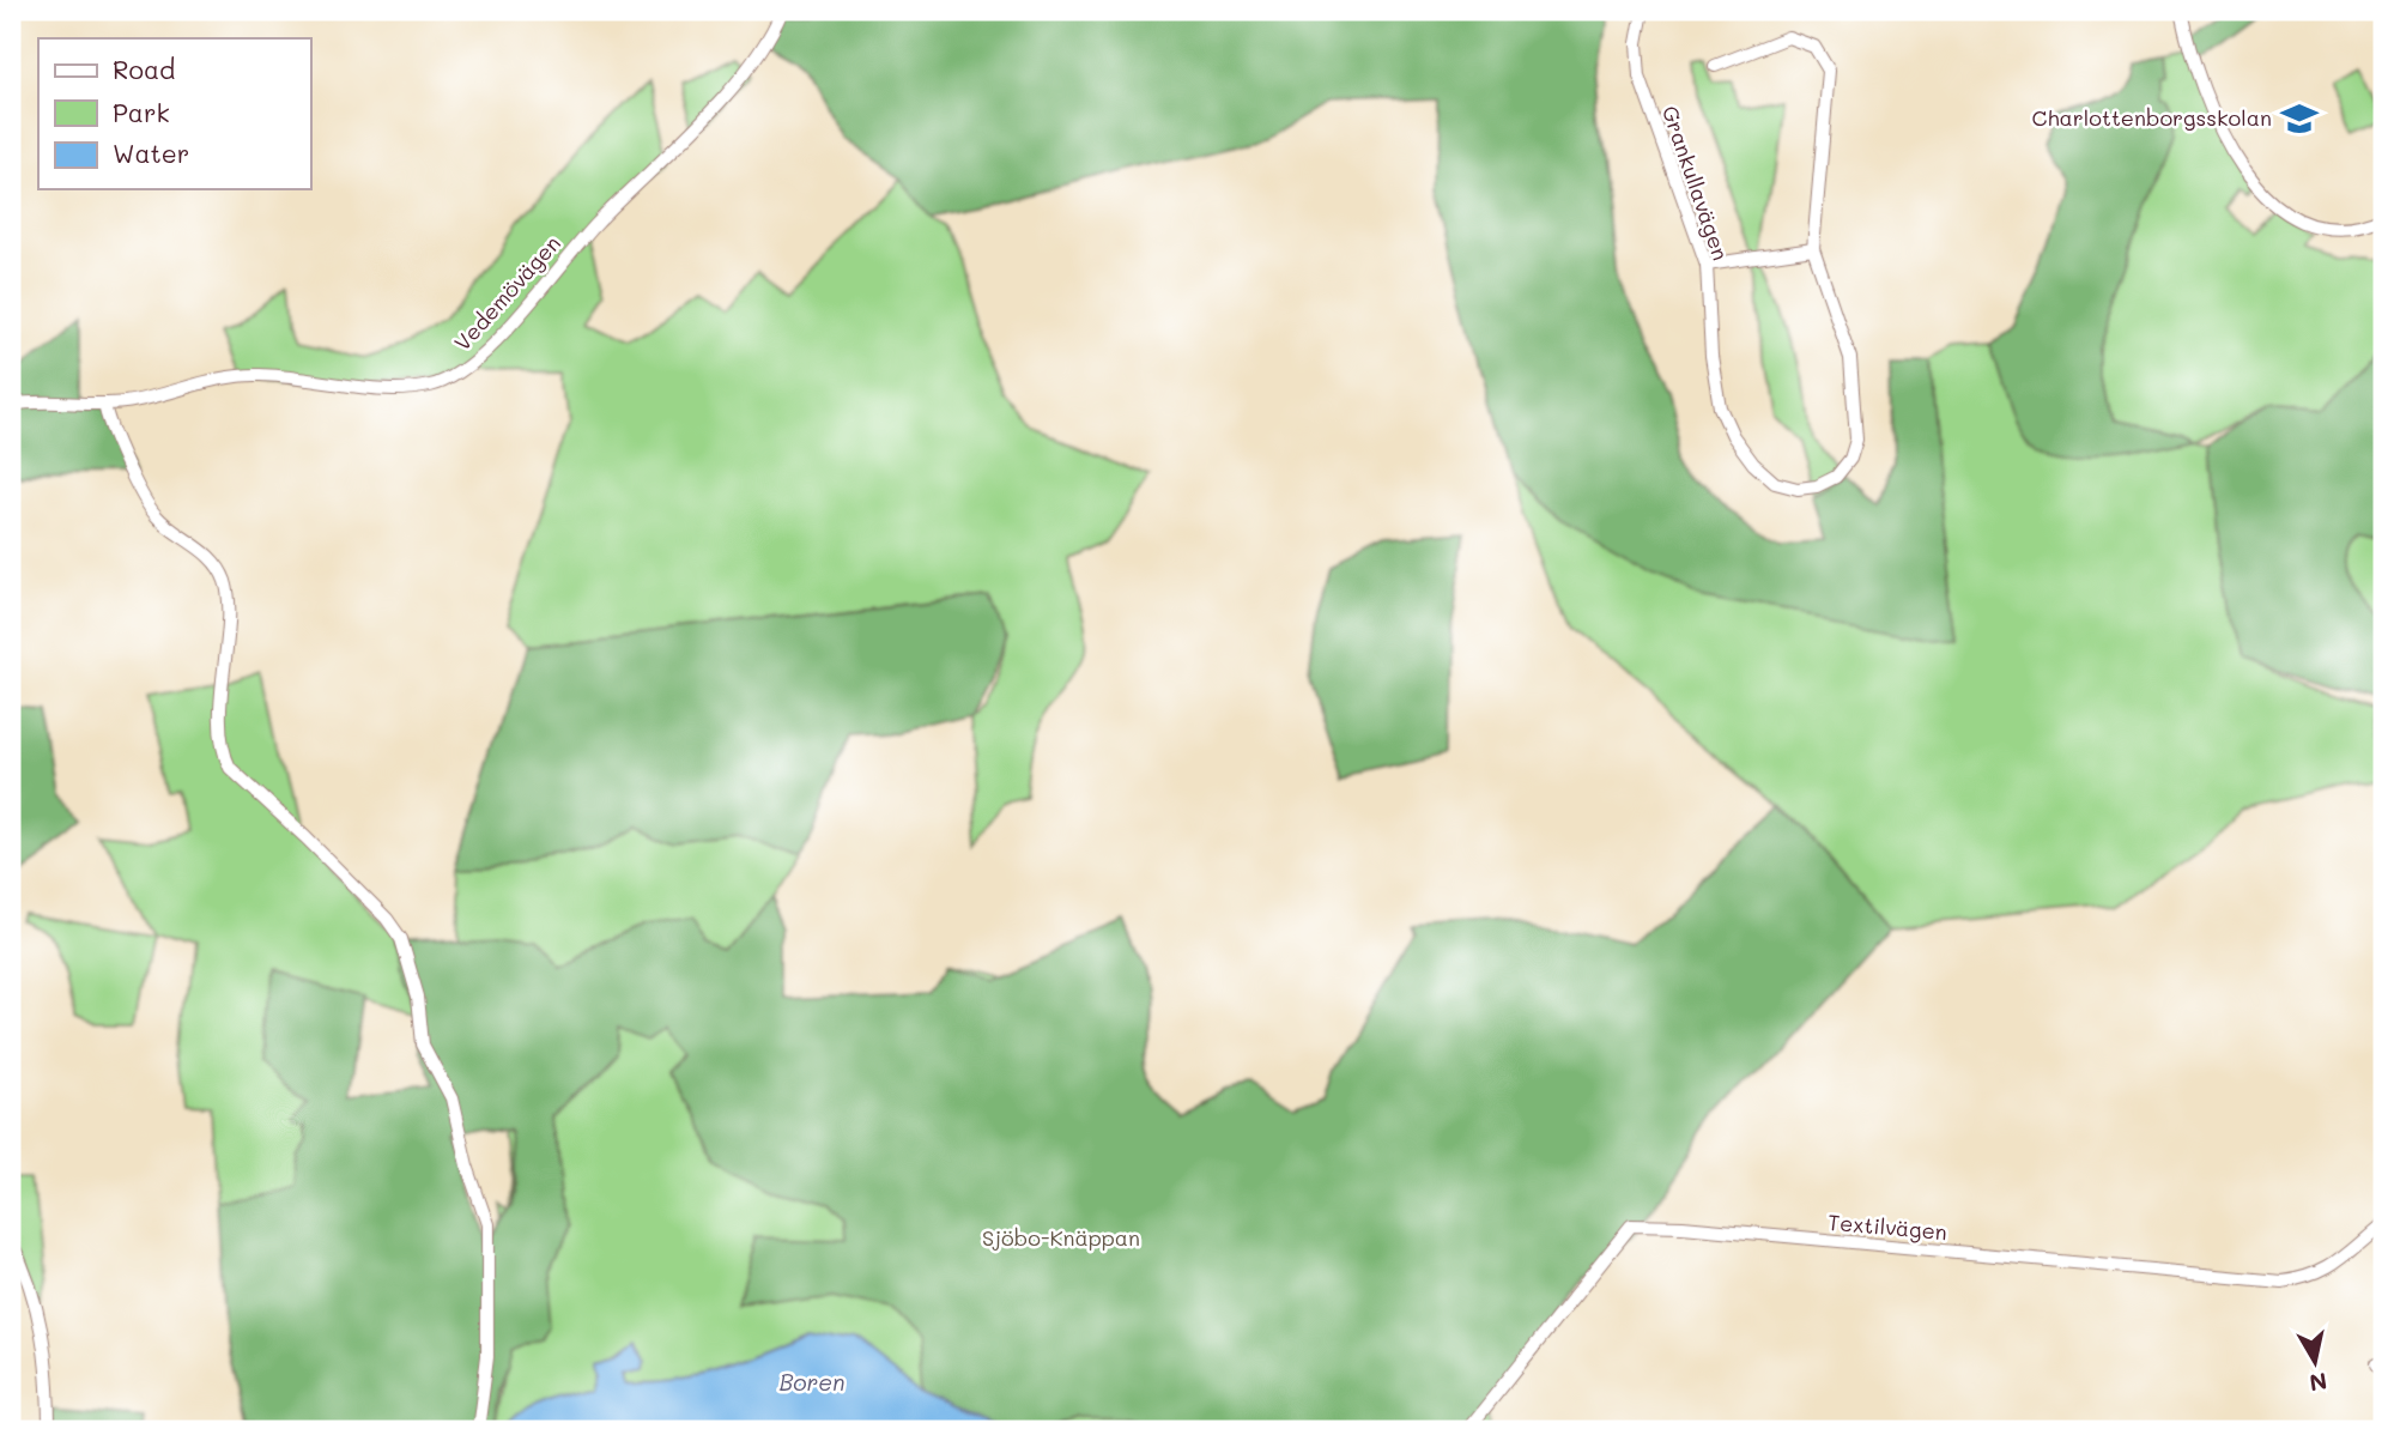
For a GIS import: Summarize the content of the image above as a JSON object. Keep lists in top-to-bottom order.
{
  "streets": {
    "street": ["Grankullavägen", "Vedemövägen", "Textilvägen"]
  },
  "water": ["Boren"],
  "parks": ["Sjöbo-Knäppan"],
  "places": {
    "school or university": ["Charlottenborgsskolan"]
  },
  "legend": ["Road", "Park", "Water"],
  "north": "bottom"
}
